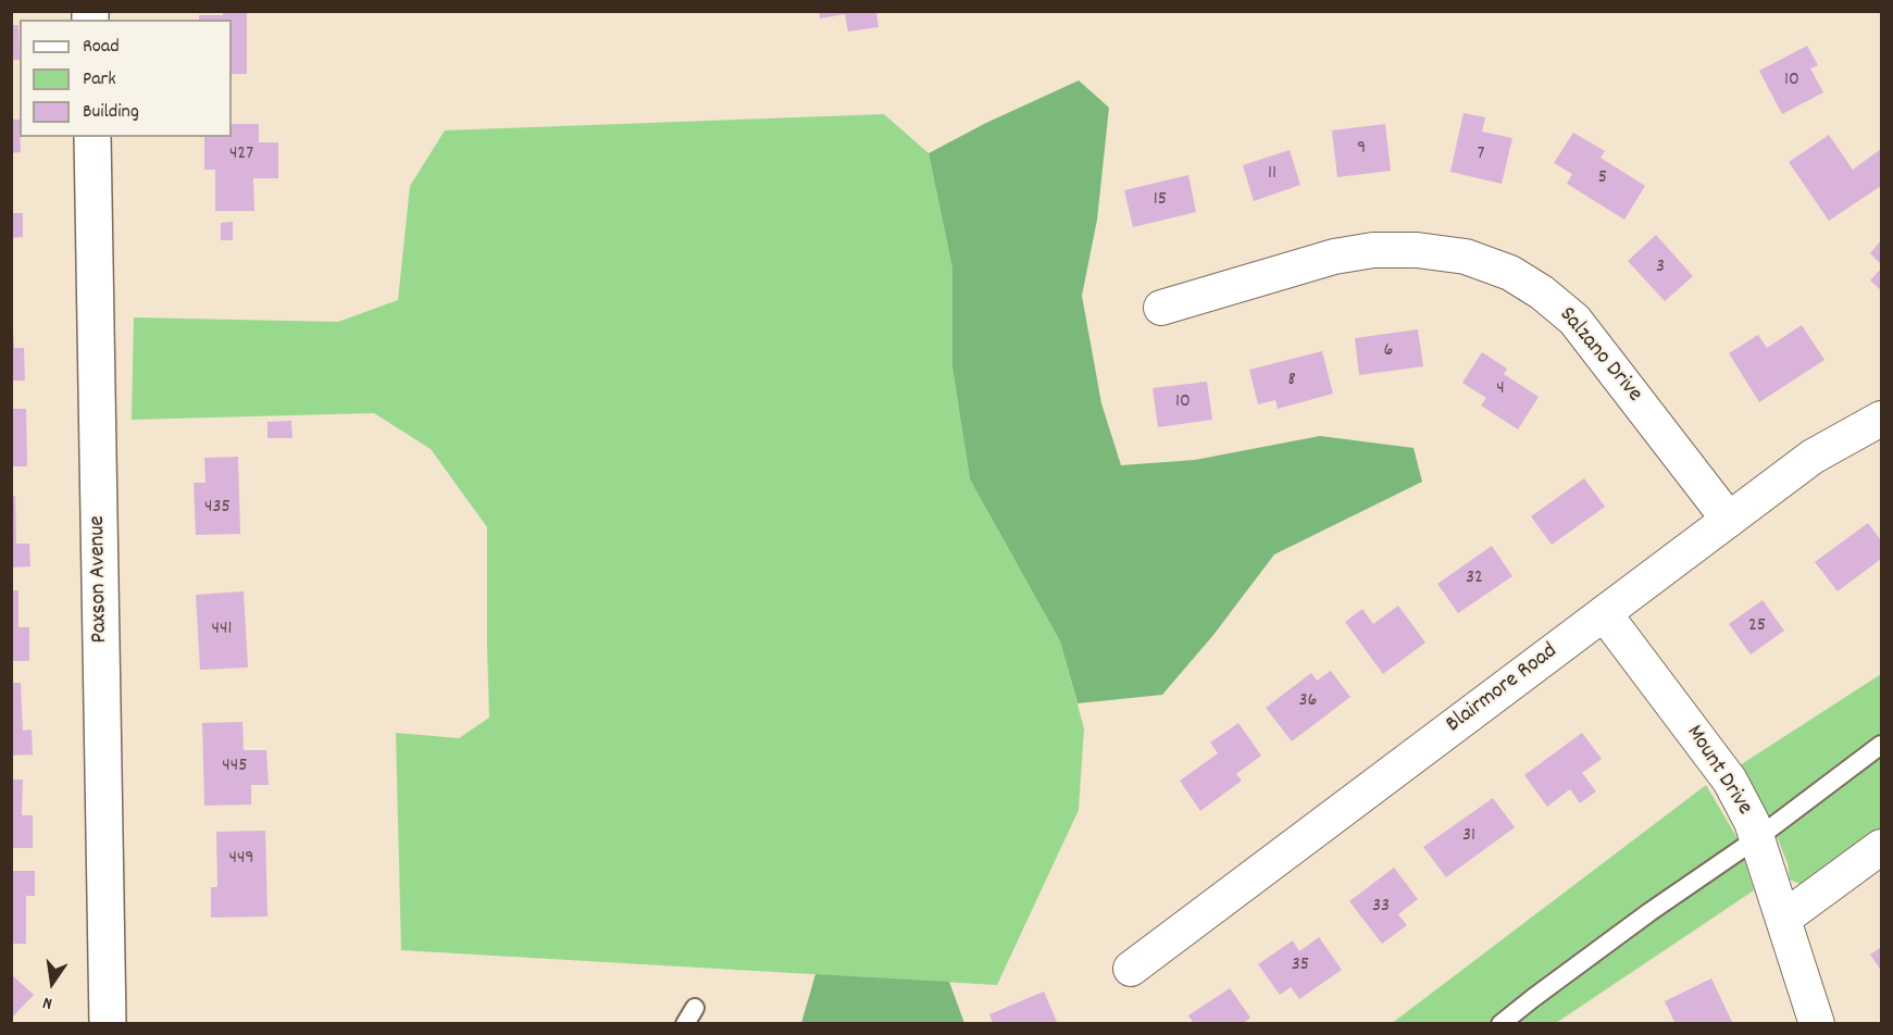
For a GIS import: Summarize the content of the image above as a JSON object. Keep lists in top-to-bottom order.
{
  "streets": {
    "street": [
      "Salzano Drive",
      "Paxson Avenue",
      "Blairmore Road",
      "Mount Drive"
    ]
  },
  "crossings": [
    ["Salzano Drive", "Blairmore Road"],
    ["Blairmore Road", "Mount Drive"]
  ],
  "house_numbers": [
    "10",
    "9",
    "427",
    "7",
    "11",
    "5",
    "15",
    "3",
    "6",
    "8",
    "4",
    "10",
    "435",
    "32",
    "25",
    "441",
    "36",
    "445",
    "31",
    "449",
    "33",
    "35"
  ],
  "legend": ["Road", "Park", "Building"],
  "north": "bottom"
}
